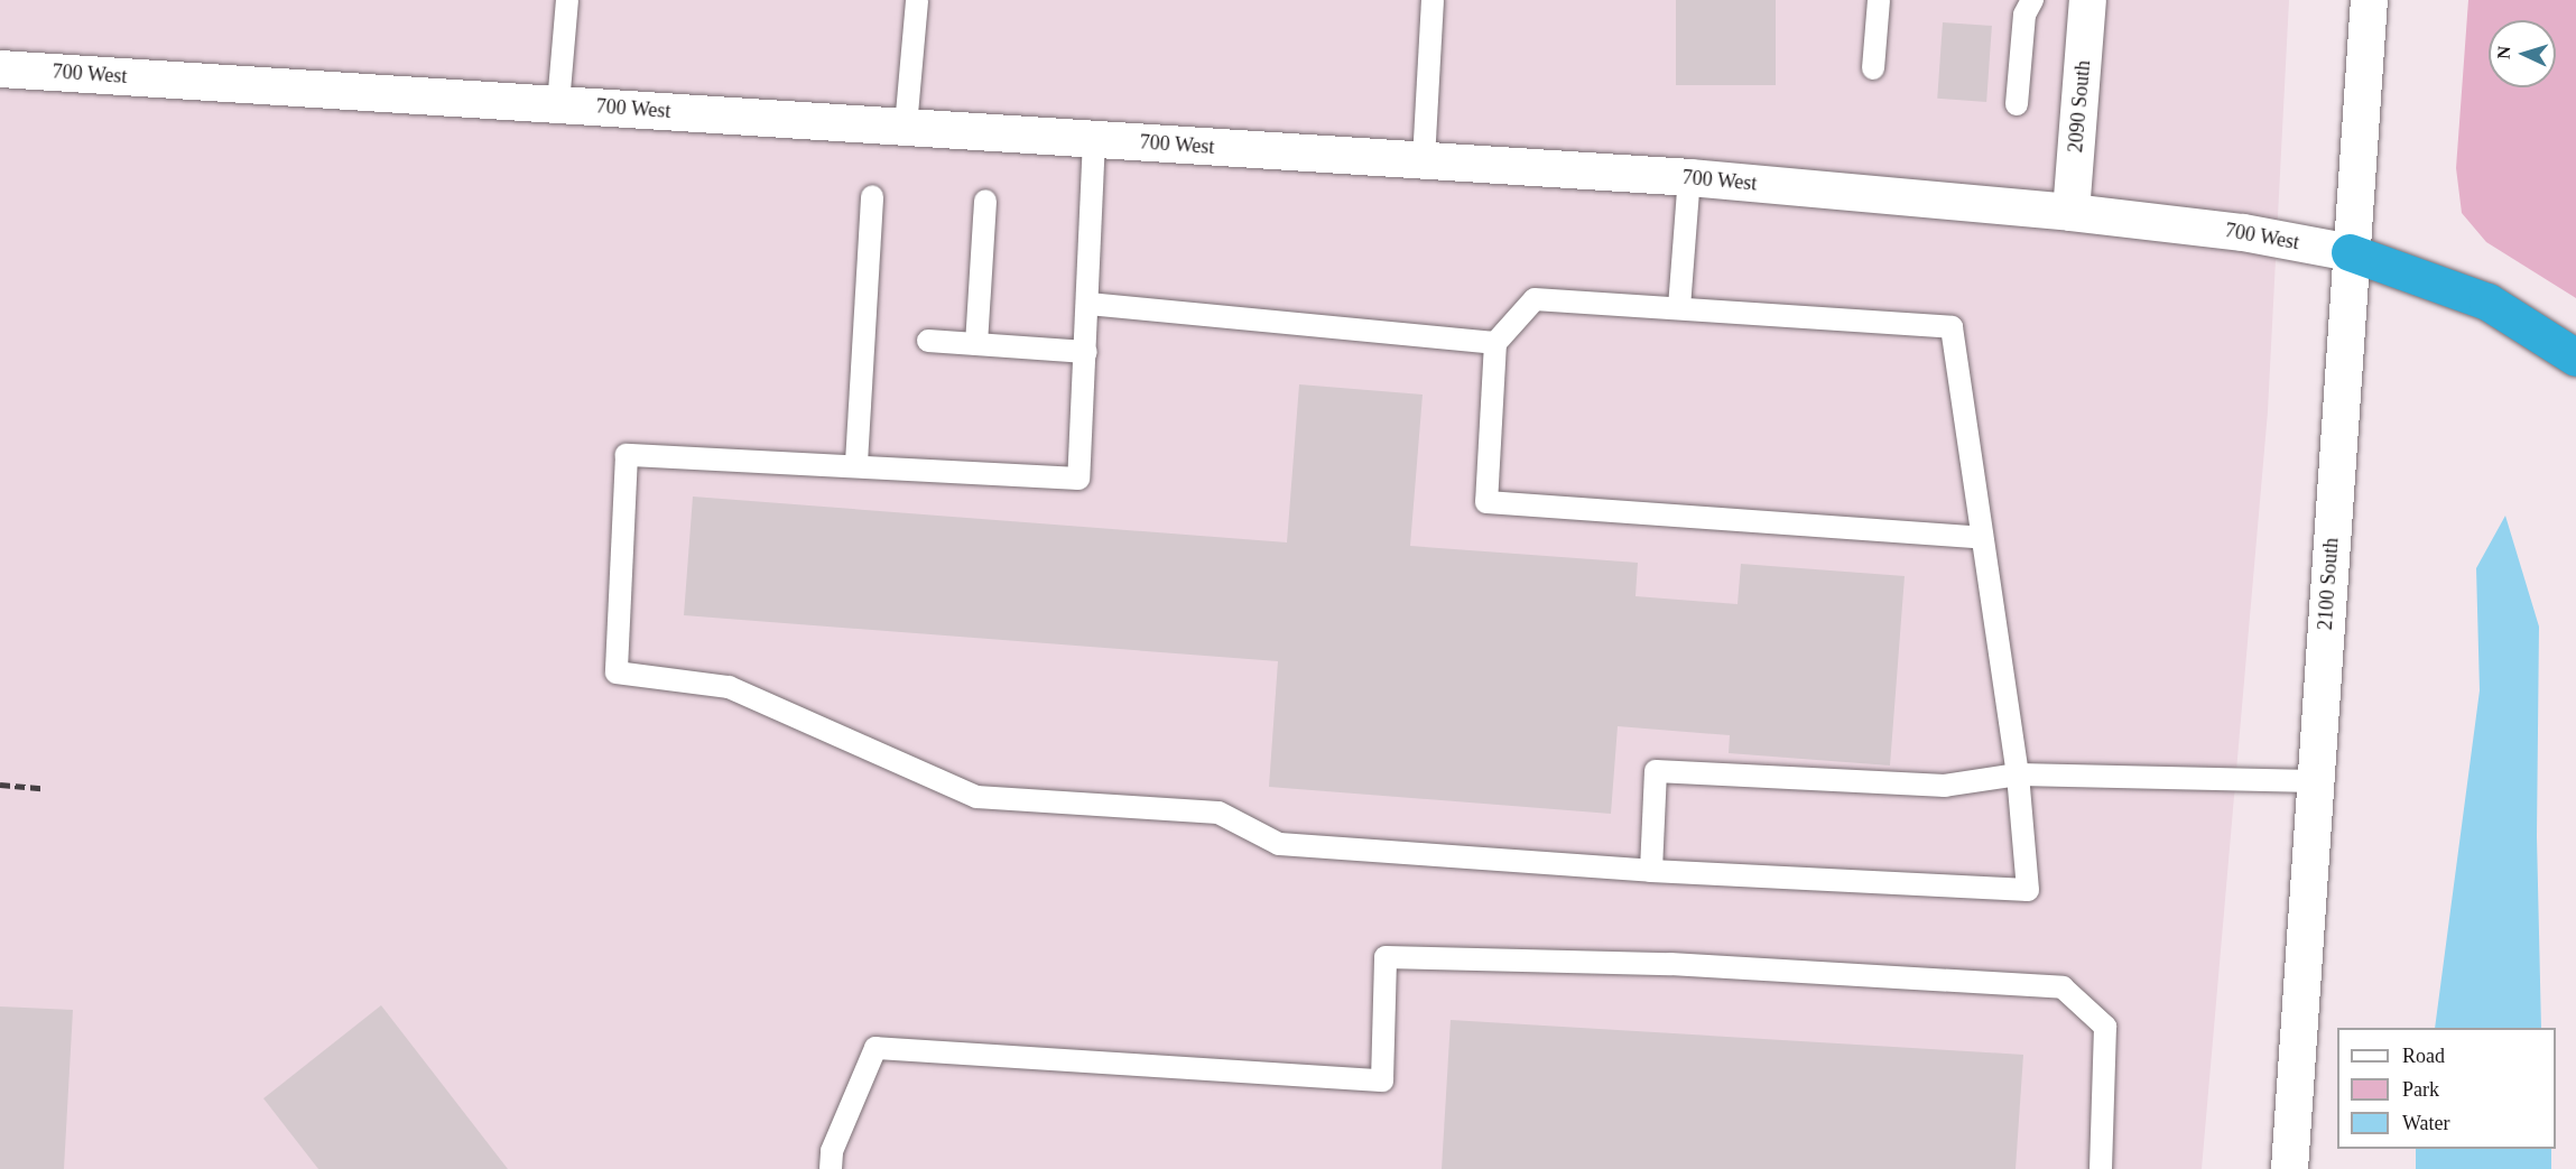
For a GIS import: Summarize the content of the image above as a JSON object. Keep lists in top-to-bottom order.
{
  "streets": {
    "street": ["700 West", "2090 South", "2100 South"]
  },
  "crossings": [
    ["700 West", "2090 South"],
    ["700 West", "2100 South"]
  ],
  "legend": ["Road", "Park", "Water"],
  "north": "left"
}
